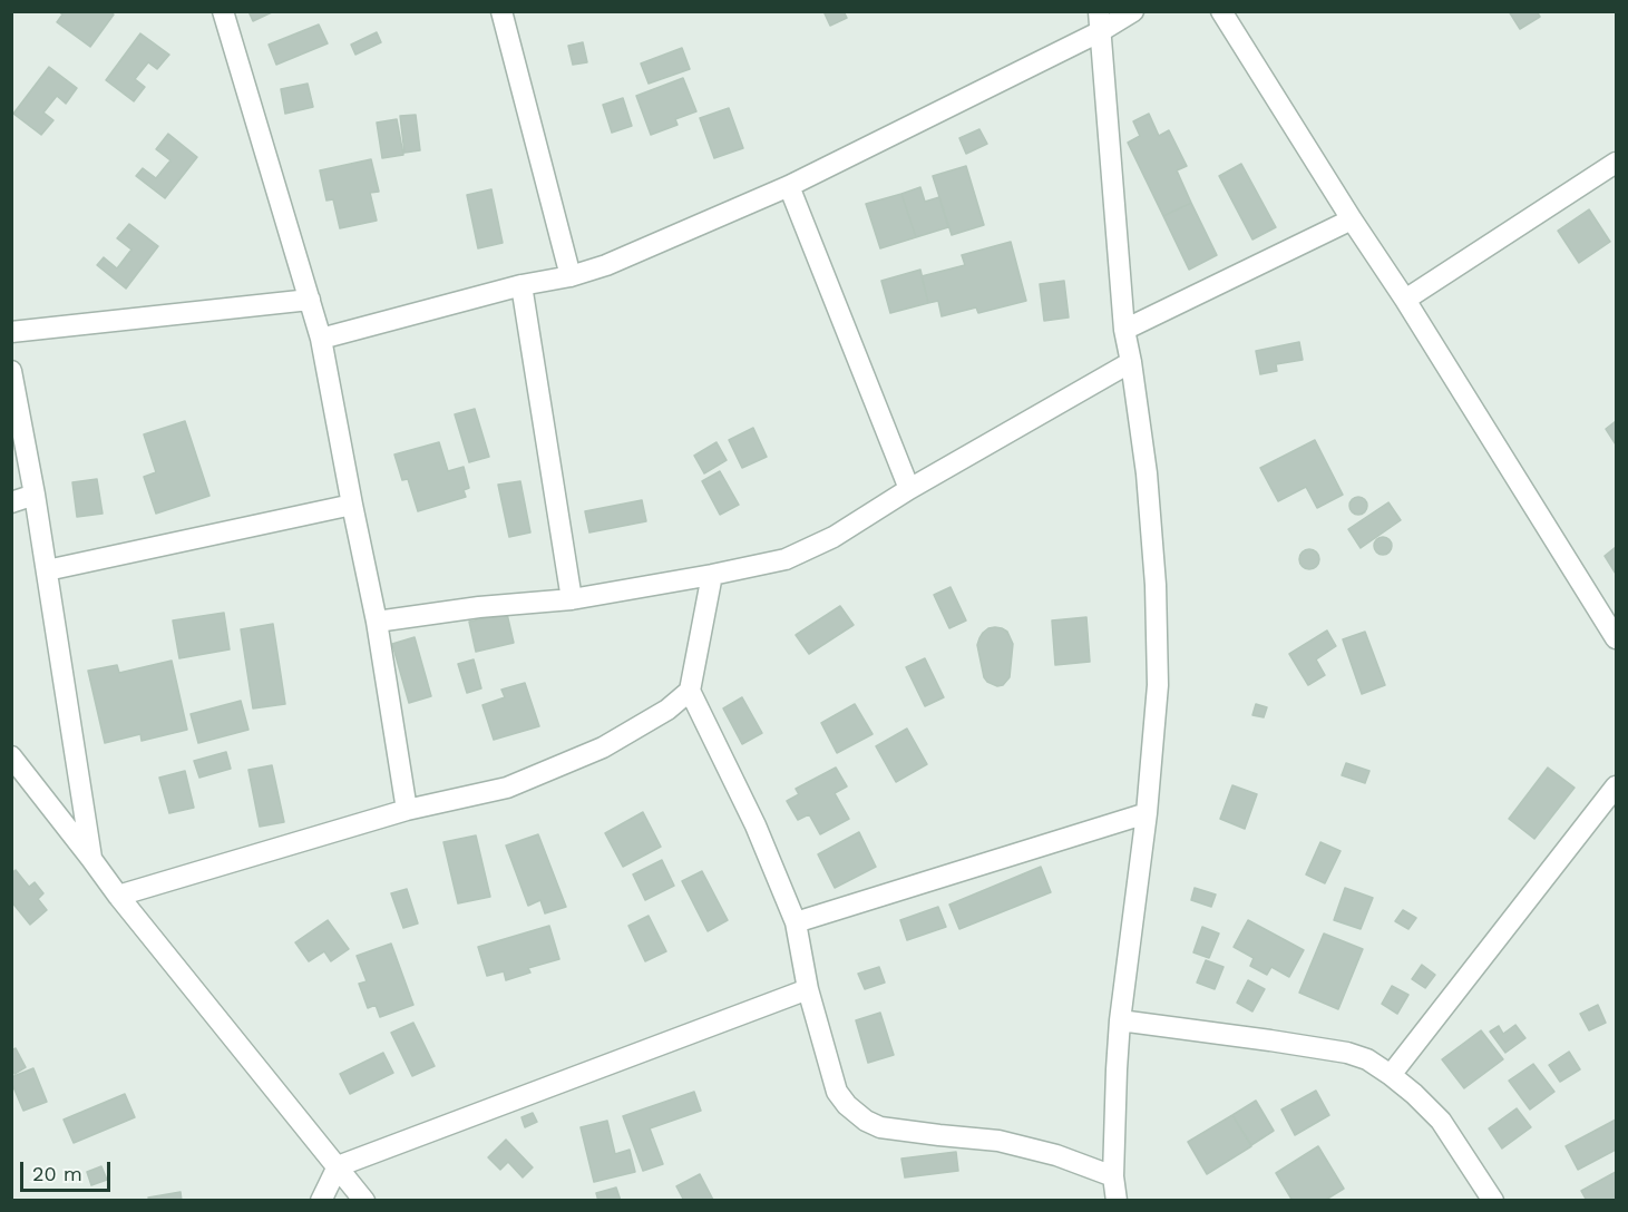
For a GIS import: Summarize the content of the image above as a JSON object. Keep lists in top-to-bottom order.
{
  "scale_bar": "20 m"
}
